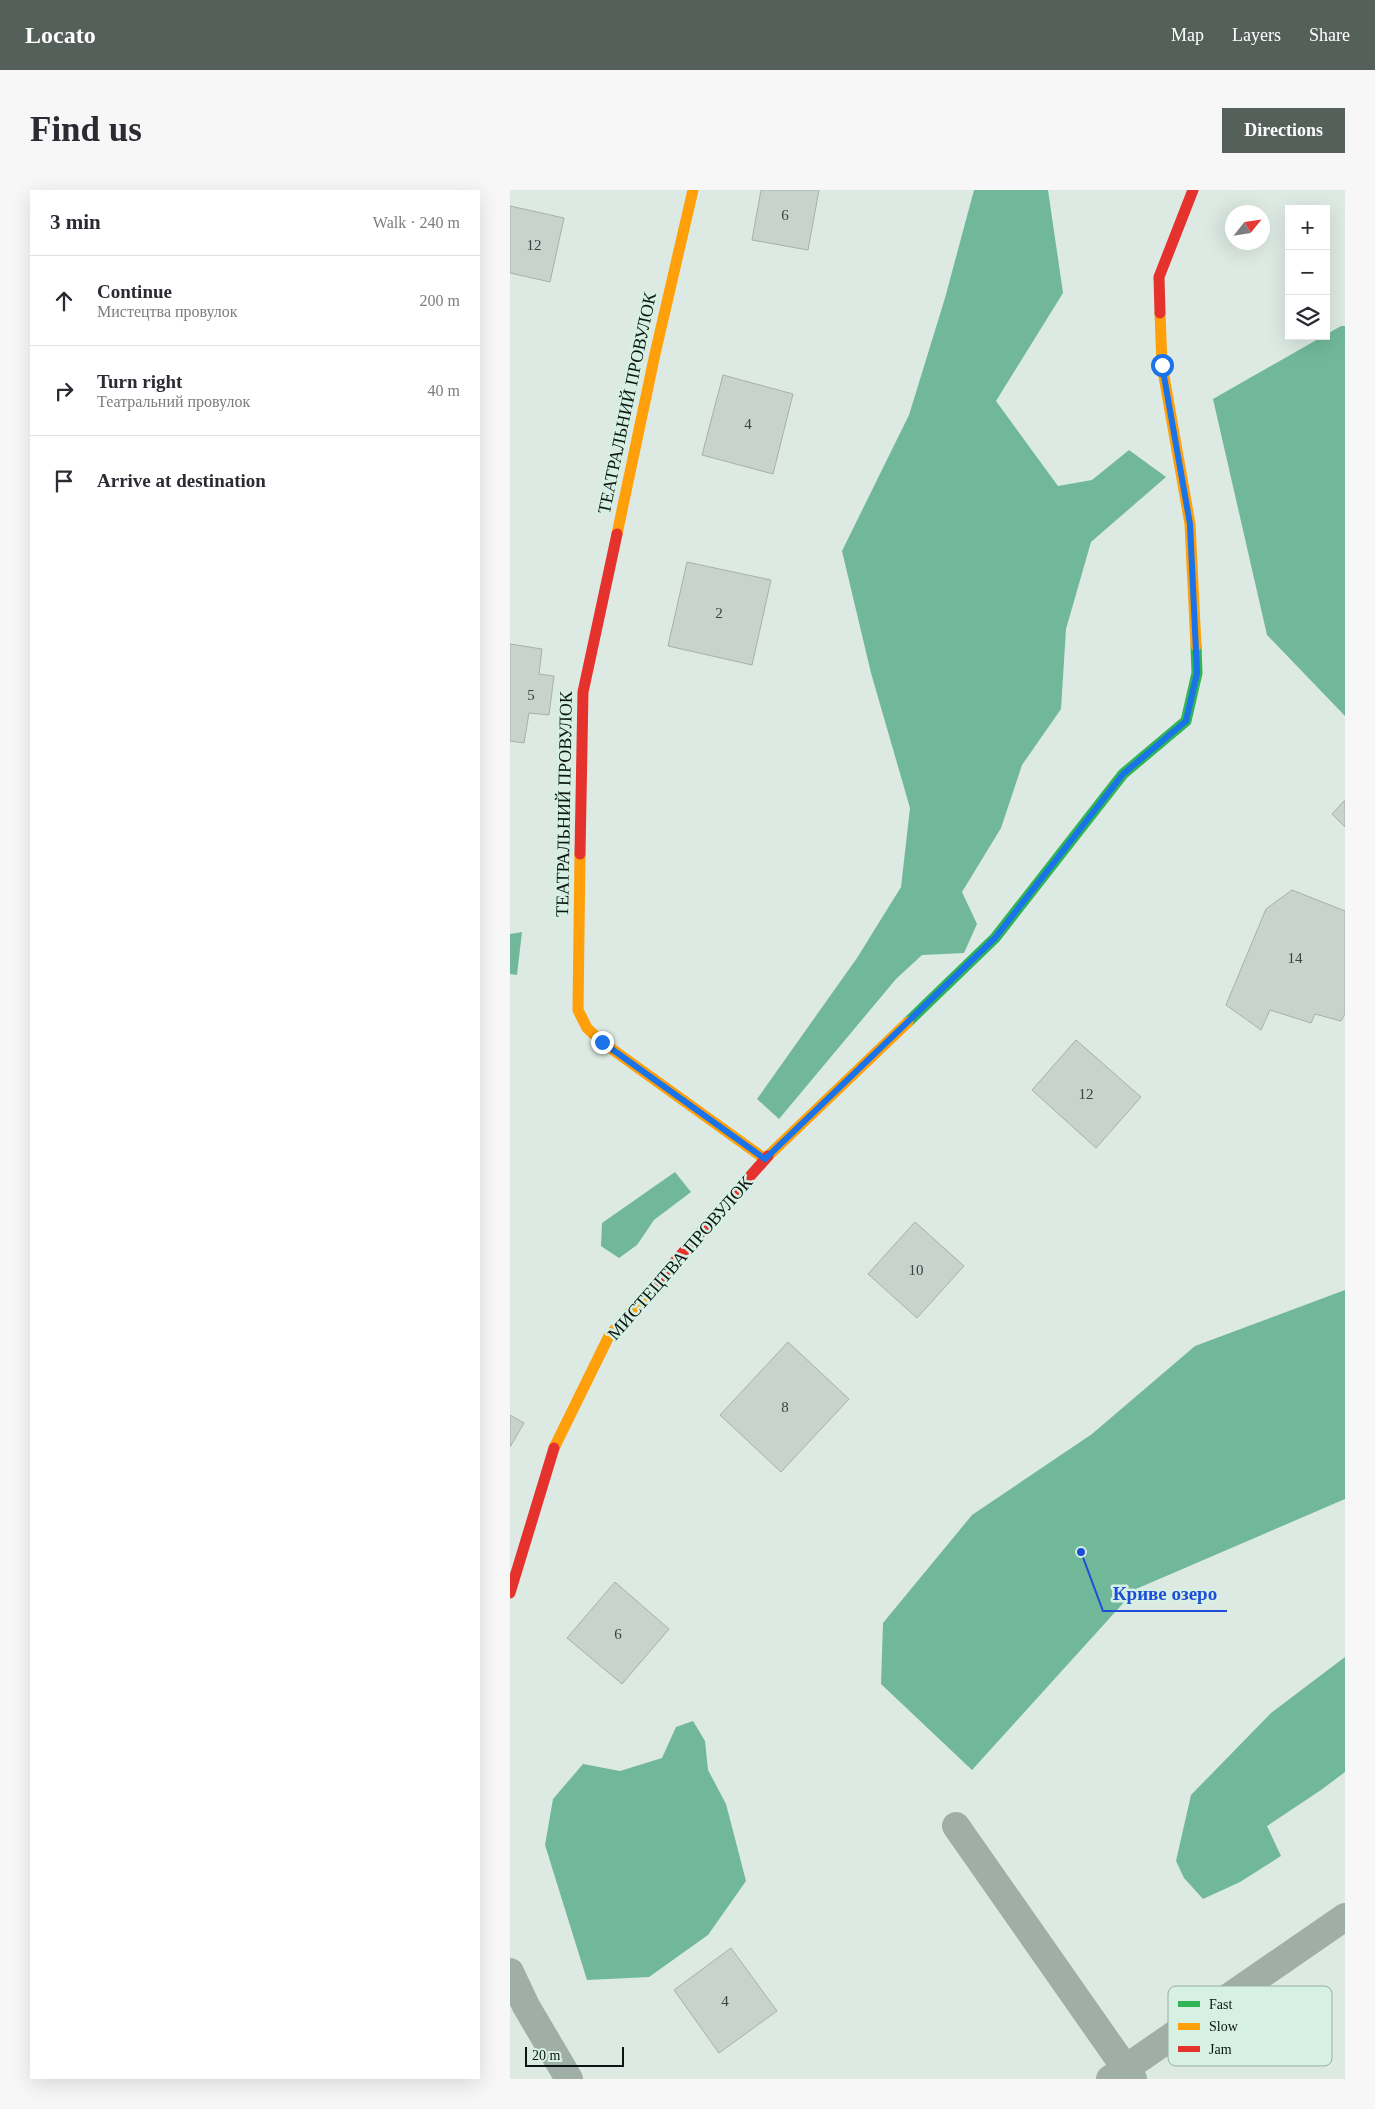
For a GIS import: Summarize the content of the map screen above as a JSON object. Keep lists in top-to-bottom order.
{
  "streets": {
    "street": ["ТЕАТРАЛЬНИЙ ПРОВУЛОК", "МИСТЕЦТВА ПРОВУЛОК"]
  },
  "crossings": [
    ["ТЕАТРАЛЬНИЙ ПРОВУЛОК", "МИСТЕЦТВА ПРОВУЛОК"]
  ],
  "places": ["Криве озеро"],
  "house_numbers": [
    "6",
    "12",
    "4",
    "2",
    "5",
    "14",
    "12",
    "10",
    "8",
    "6",
    "4"
  ],
  "legend": ["Fast", "Slow", "Jam"],
  "scale_bar": "20 m",
  "north": "top right",
  "page": {
    "header": "Locato",
    "nav": ["Map", "Layers", "Share"],
    "buttons": "Directions",
    "title": "Find us",
    "heading": ["3 min", "Walk · 240 m"],
    "map_buttons": ["+", "−"],
    "list": [
      ["Continue", "Мистецтва провулок", "200 m"],
      ["Turn right", "Театральний провулок", "40 m"],
      "Arrive at destination"
    ],
    "scale": "20 m"
  }
}
